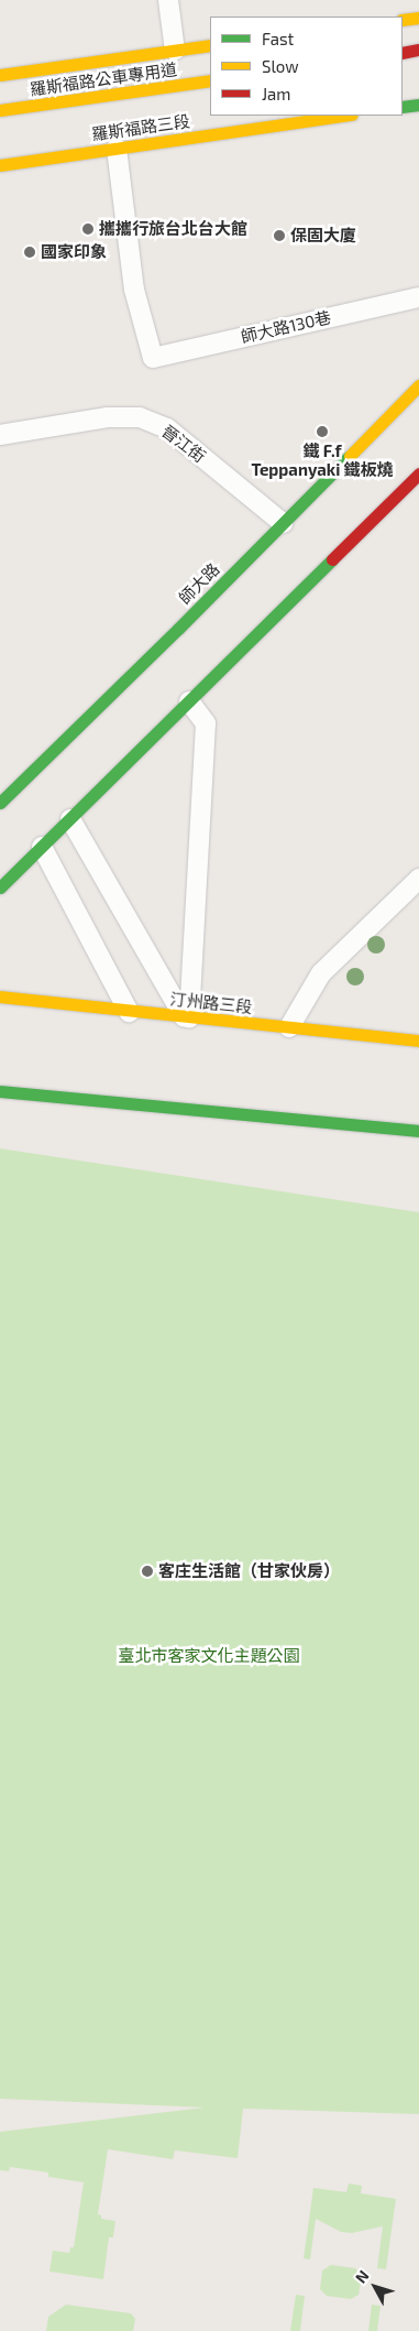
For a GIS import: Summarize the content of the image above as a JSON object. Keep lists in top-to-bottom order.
{
  "streets": {
    "main road": [
      "羅斯福路公車專用道",
      "羅斯福路三段",
      "師大路",
      "汀州路三段"
    ],
    "lane": ["師大路130巷", "晉江街"]
  },
  "crossings": [
    ["羅斯福路三段", "師大路130巷"],
    ["晉江街", "師大路"]
  ],
  "parks": ["臺北市客家文化主題公園"],
  "places": [
    "攜攜行旅台北台大館",
    "保固大廈",
    "國家印象",
    "鐵 F.f Teppanyaki 鐵板燒",
    "客庄生活館（甘家伙房）"
  ],
  "legend": ["Fast", "Slow", "Jam"],
  "north": "top left"
}
